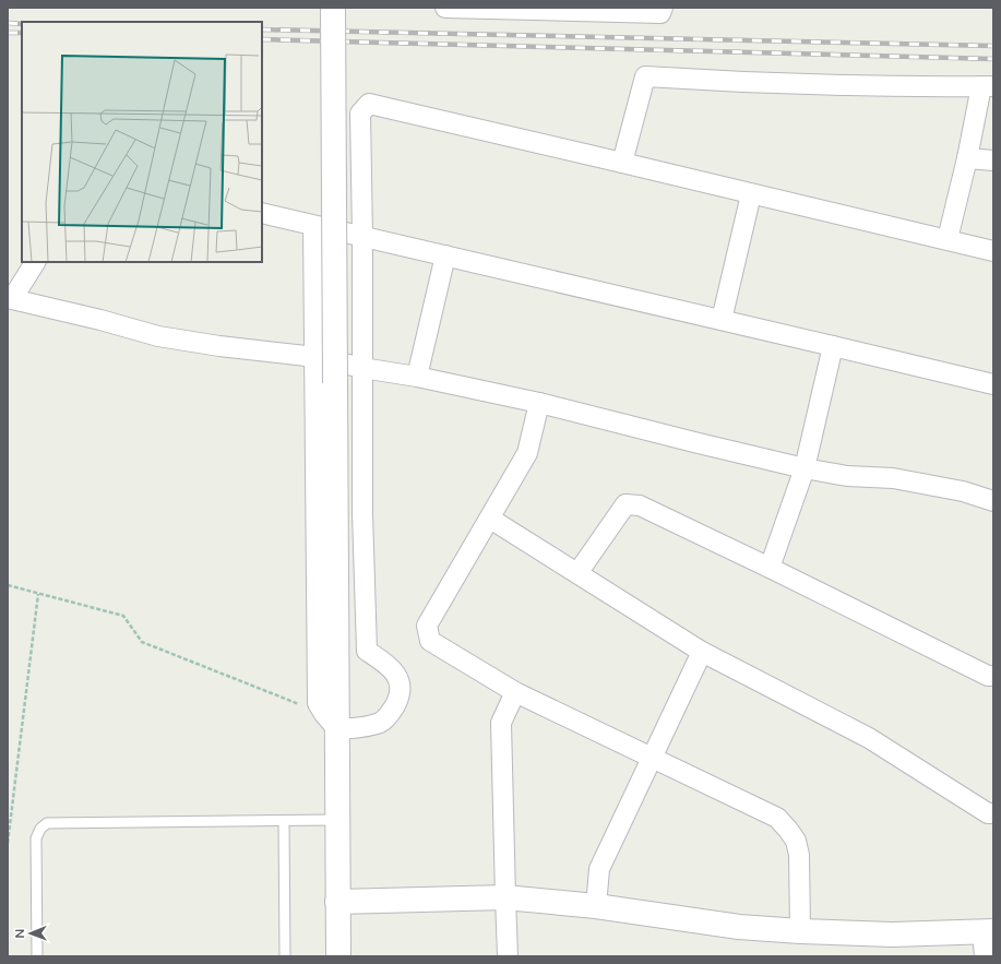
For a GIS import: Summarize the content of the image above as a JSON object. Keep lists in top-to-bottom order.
{
  "north": "left"
}
